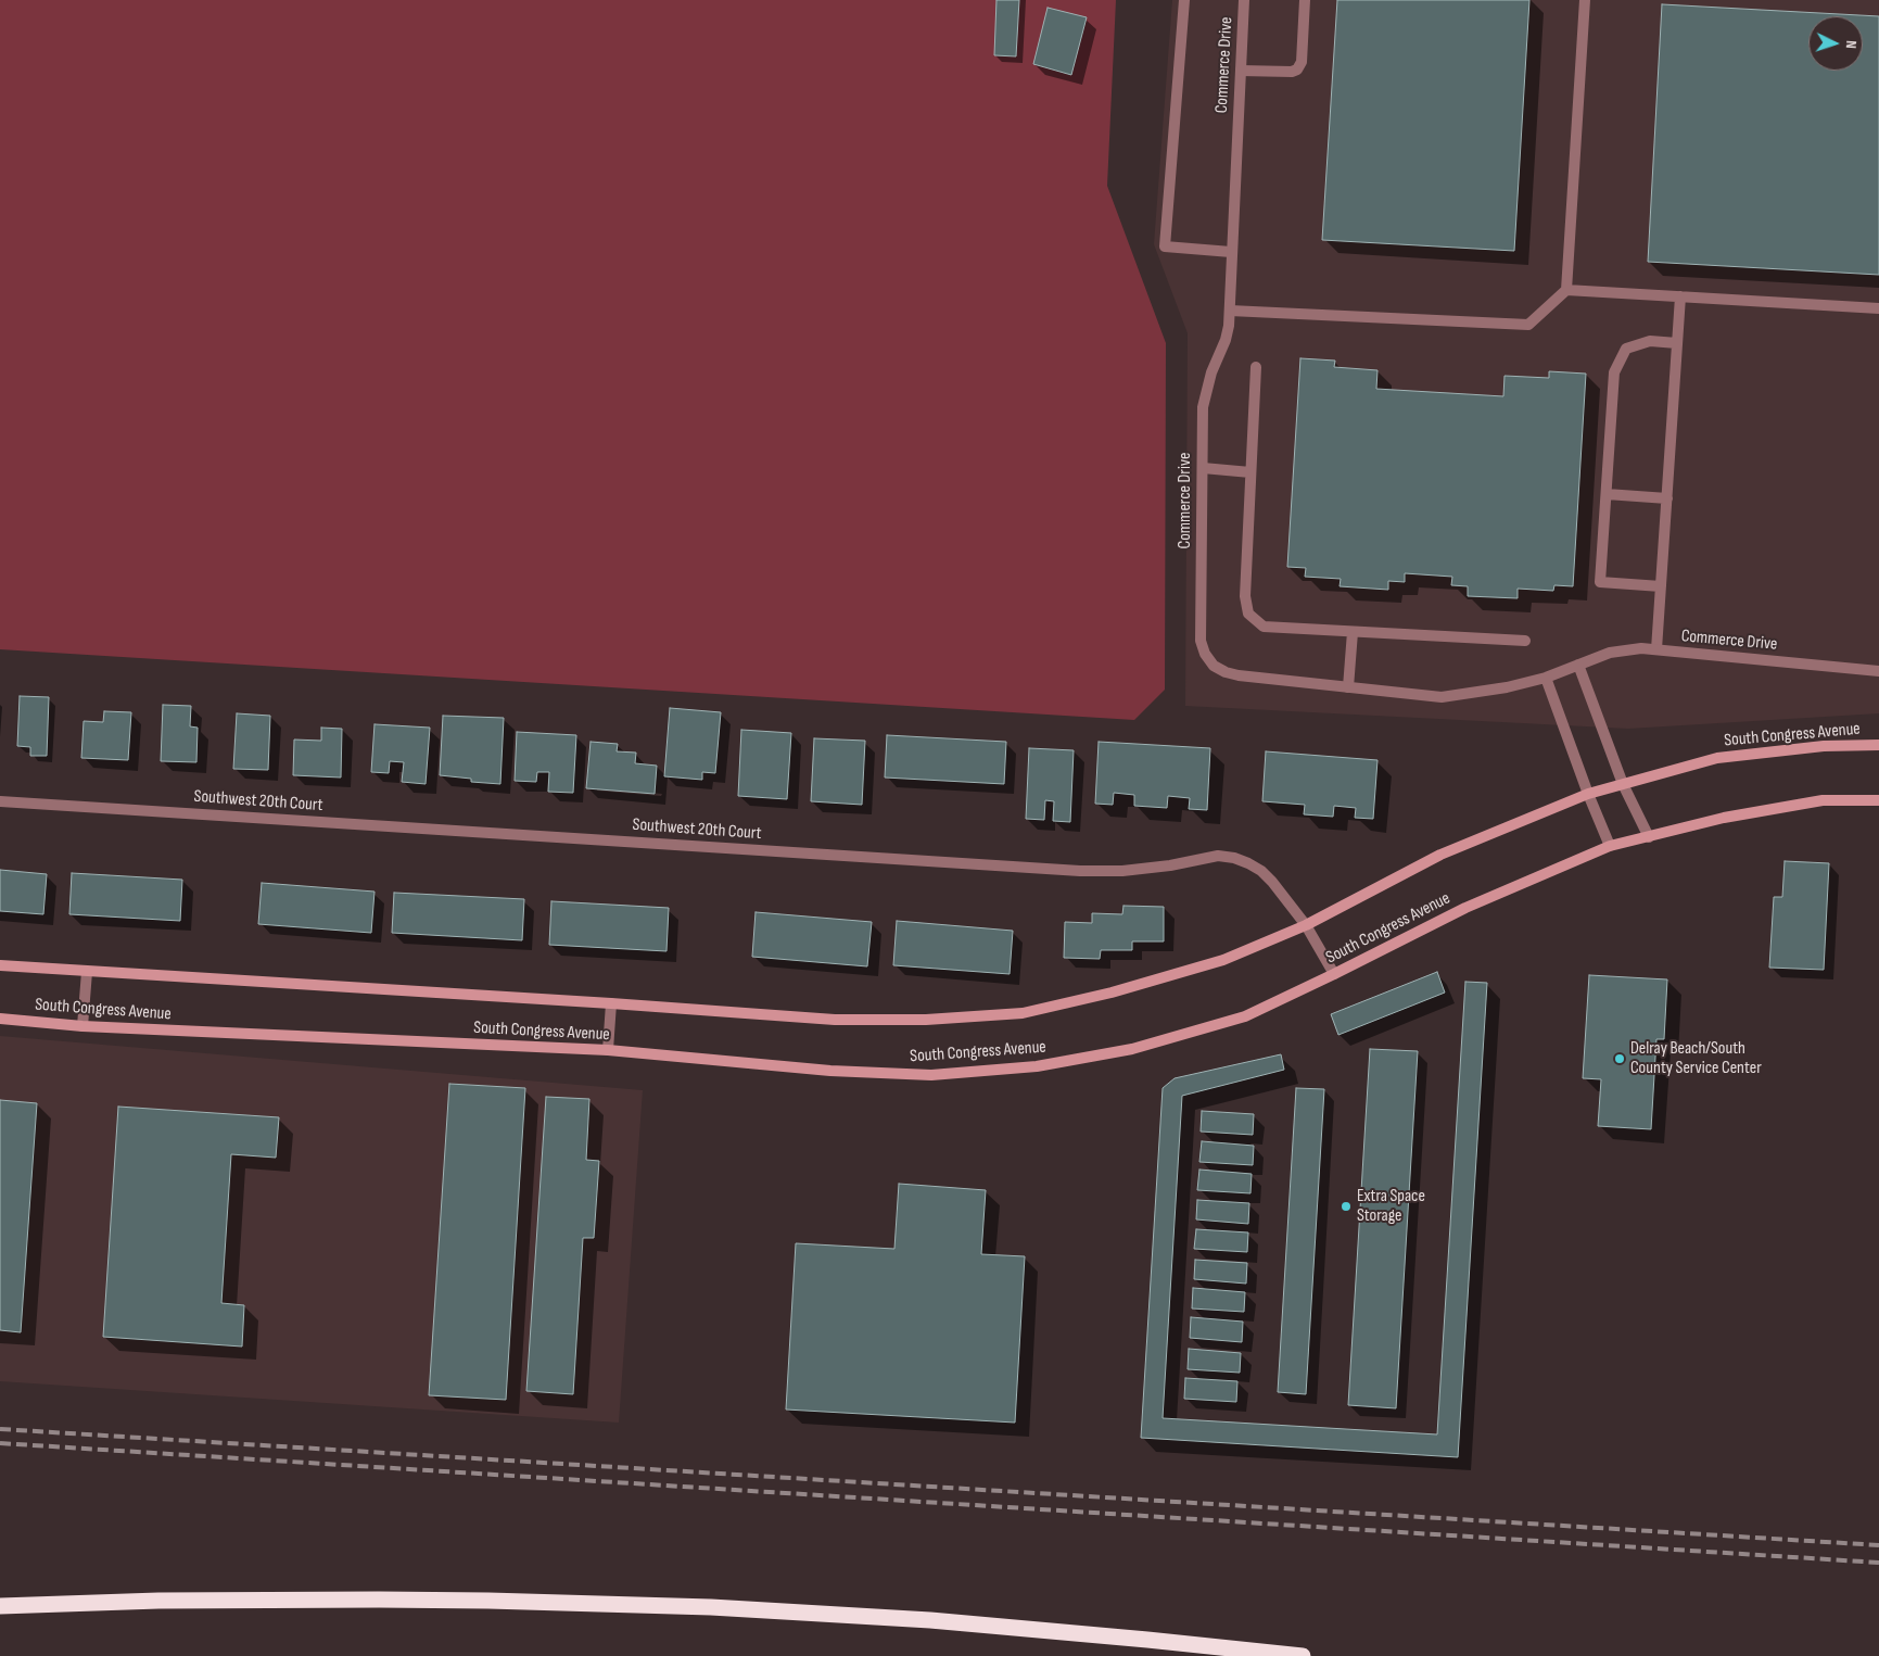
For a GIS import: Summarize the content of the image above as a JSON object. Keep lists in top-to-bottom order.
{
  "streets": {
    "main road": ["South Congress Avenue"],
    "street": ["Commerce Drive", "Southwest 20th Court"]
  },
  "crossings": [
    ["South Congress Avenue", "Southwest 20th Court"]
  ],
  "places": ["Delray Beach/South County Service Center", "Extra Space Storage"],
  "north": "right"
}
